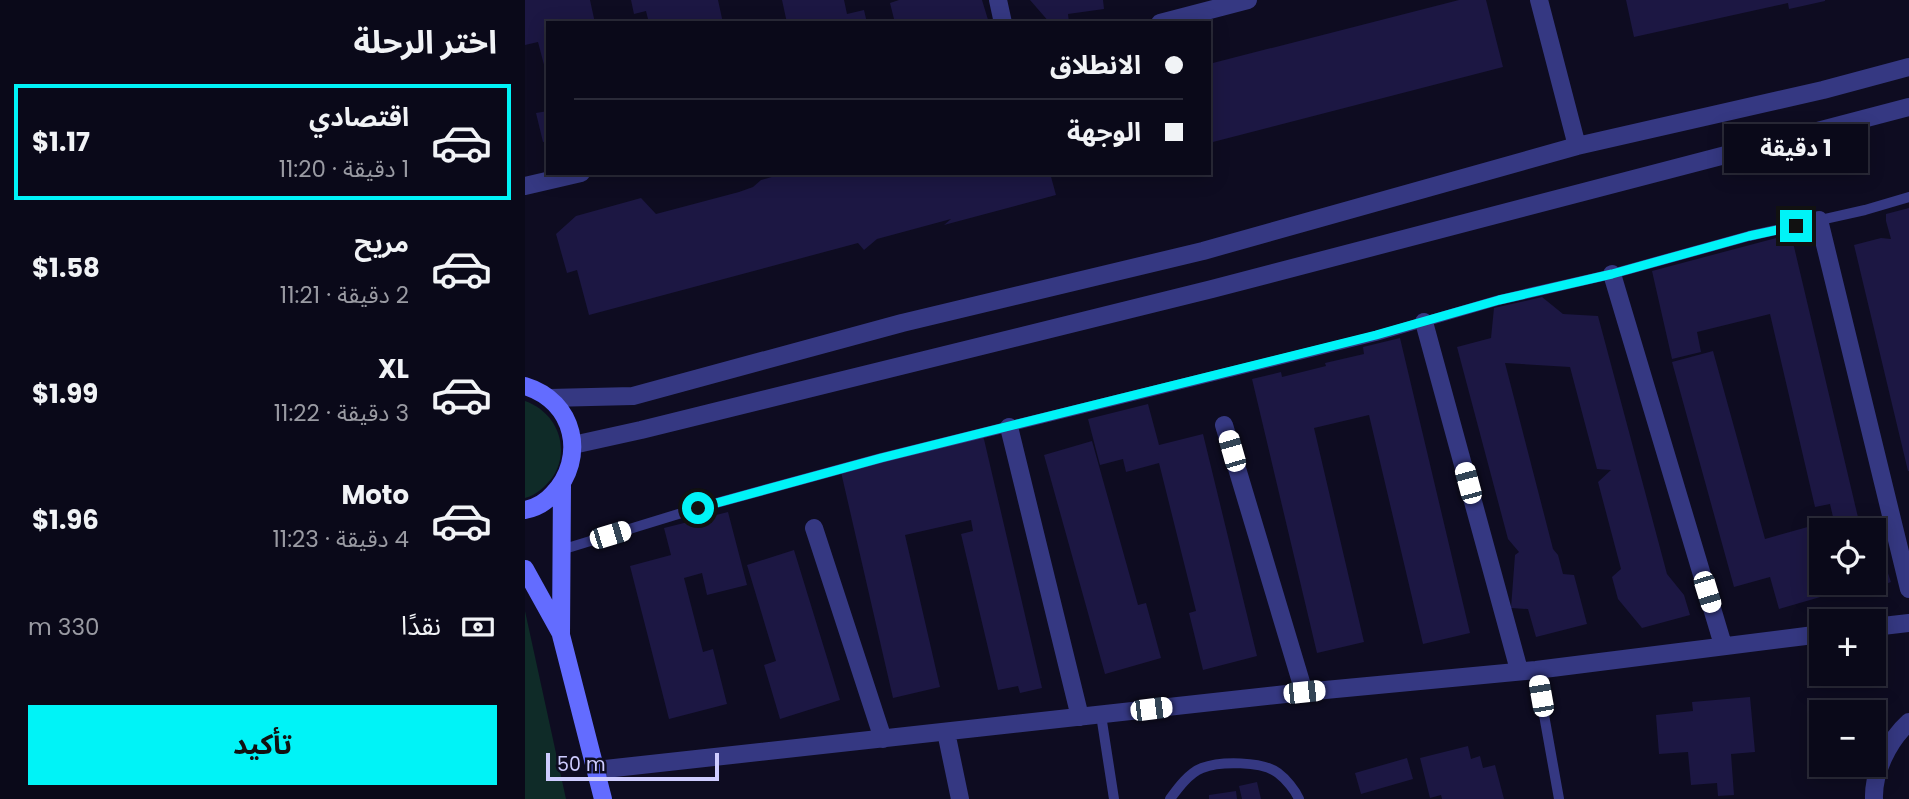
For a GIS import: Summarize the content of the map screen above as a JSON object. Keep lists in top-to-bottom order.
{
  "scale_bar": "50 m",
  "page": {
    "heading": "اختر الرحلة",
    "banner": ["الانطلاق", "الوجهة"],
    "list": [
      {
        "name": "اقتصادي",
        "note": "1 دقيقة · 11:20",
        "value": "$1.17"
      },
      {
        "name": "مريح",
        "note": "2 دقيقة · 11:21",
        "value": "$1.58"
      },
      {
        "name": "XL",
        "note": "3 دقيقة · 11:22",
        "value": "$1.99"
      },
      {
        "name": "Moto",
        "note": "4 دقيقة · 11:23",
        "value": "$1.96"
      }
    ],
    "bubble": "1 دقيقة",
    "map_buttons": ["+", "−"],
    "pay": ["نقدًا", "330 m"],
    "buttons": "تأكيد",
    "scale": "50 m"
  }
}
